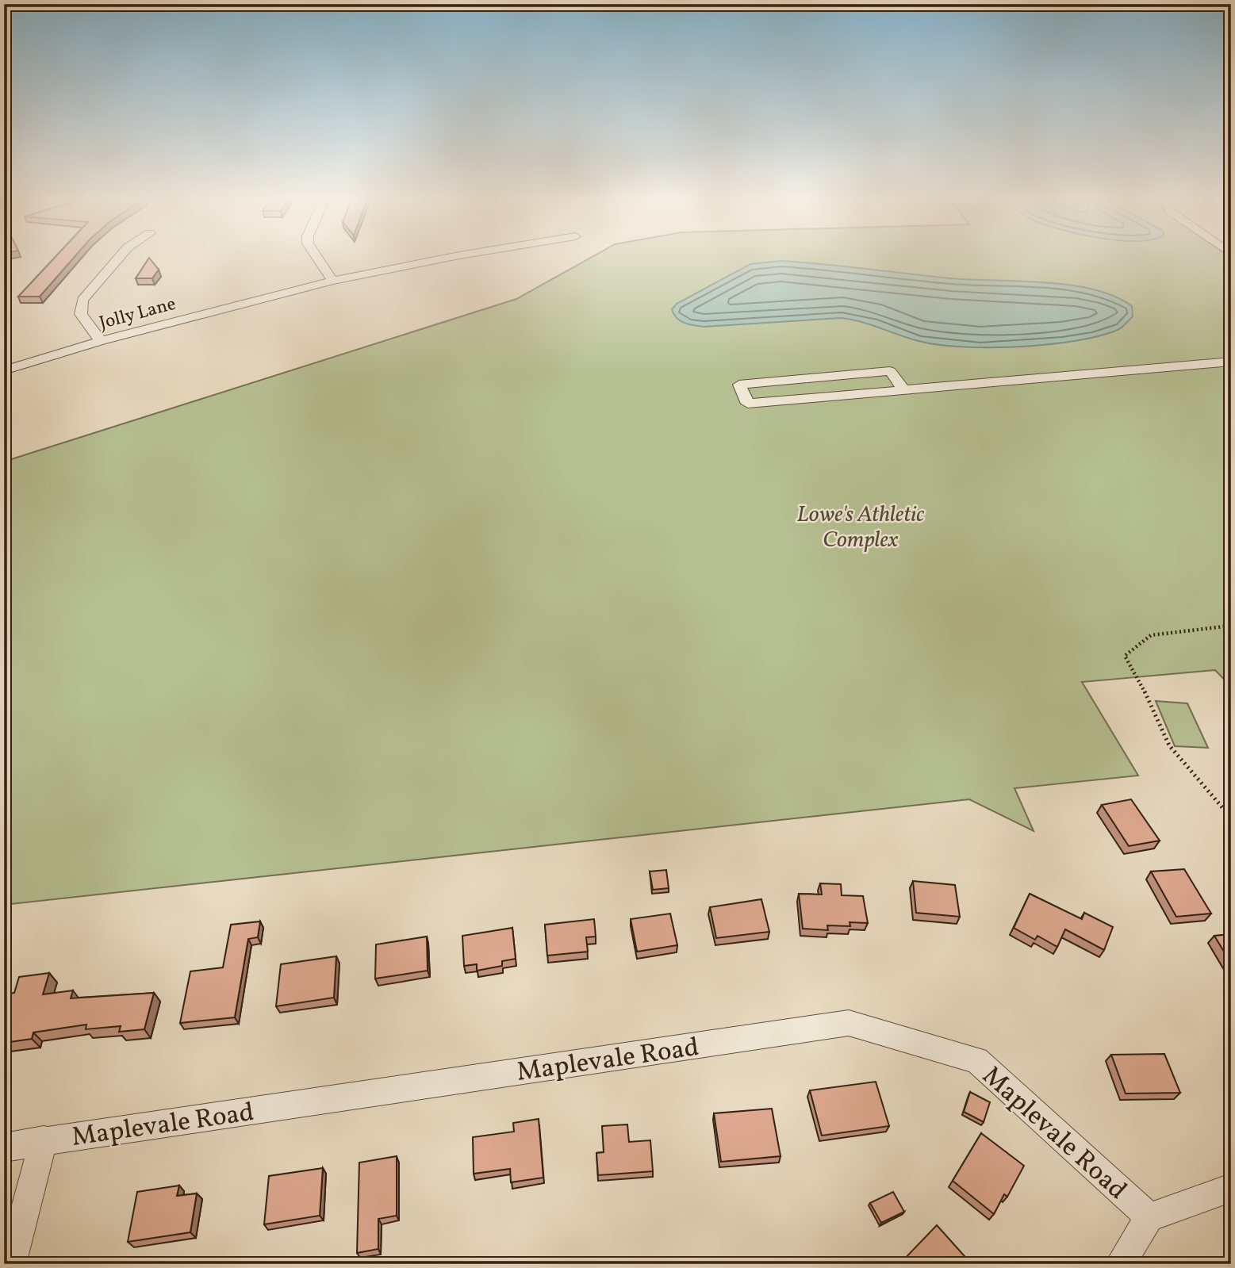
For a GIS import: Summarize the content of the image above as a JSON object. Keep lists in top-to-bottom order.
{
  "streets": {
    "street": ["Jolly Lane", "Maplevale Road"]
  },
  "parks": ["Lowe's Athletic Complex"]
}
